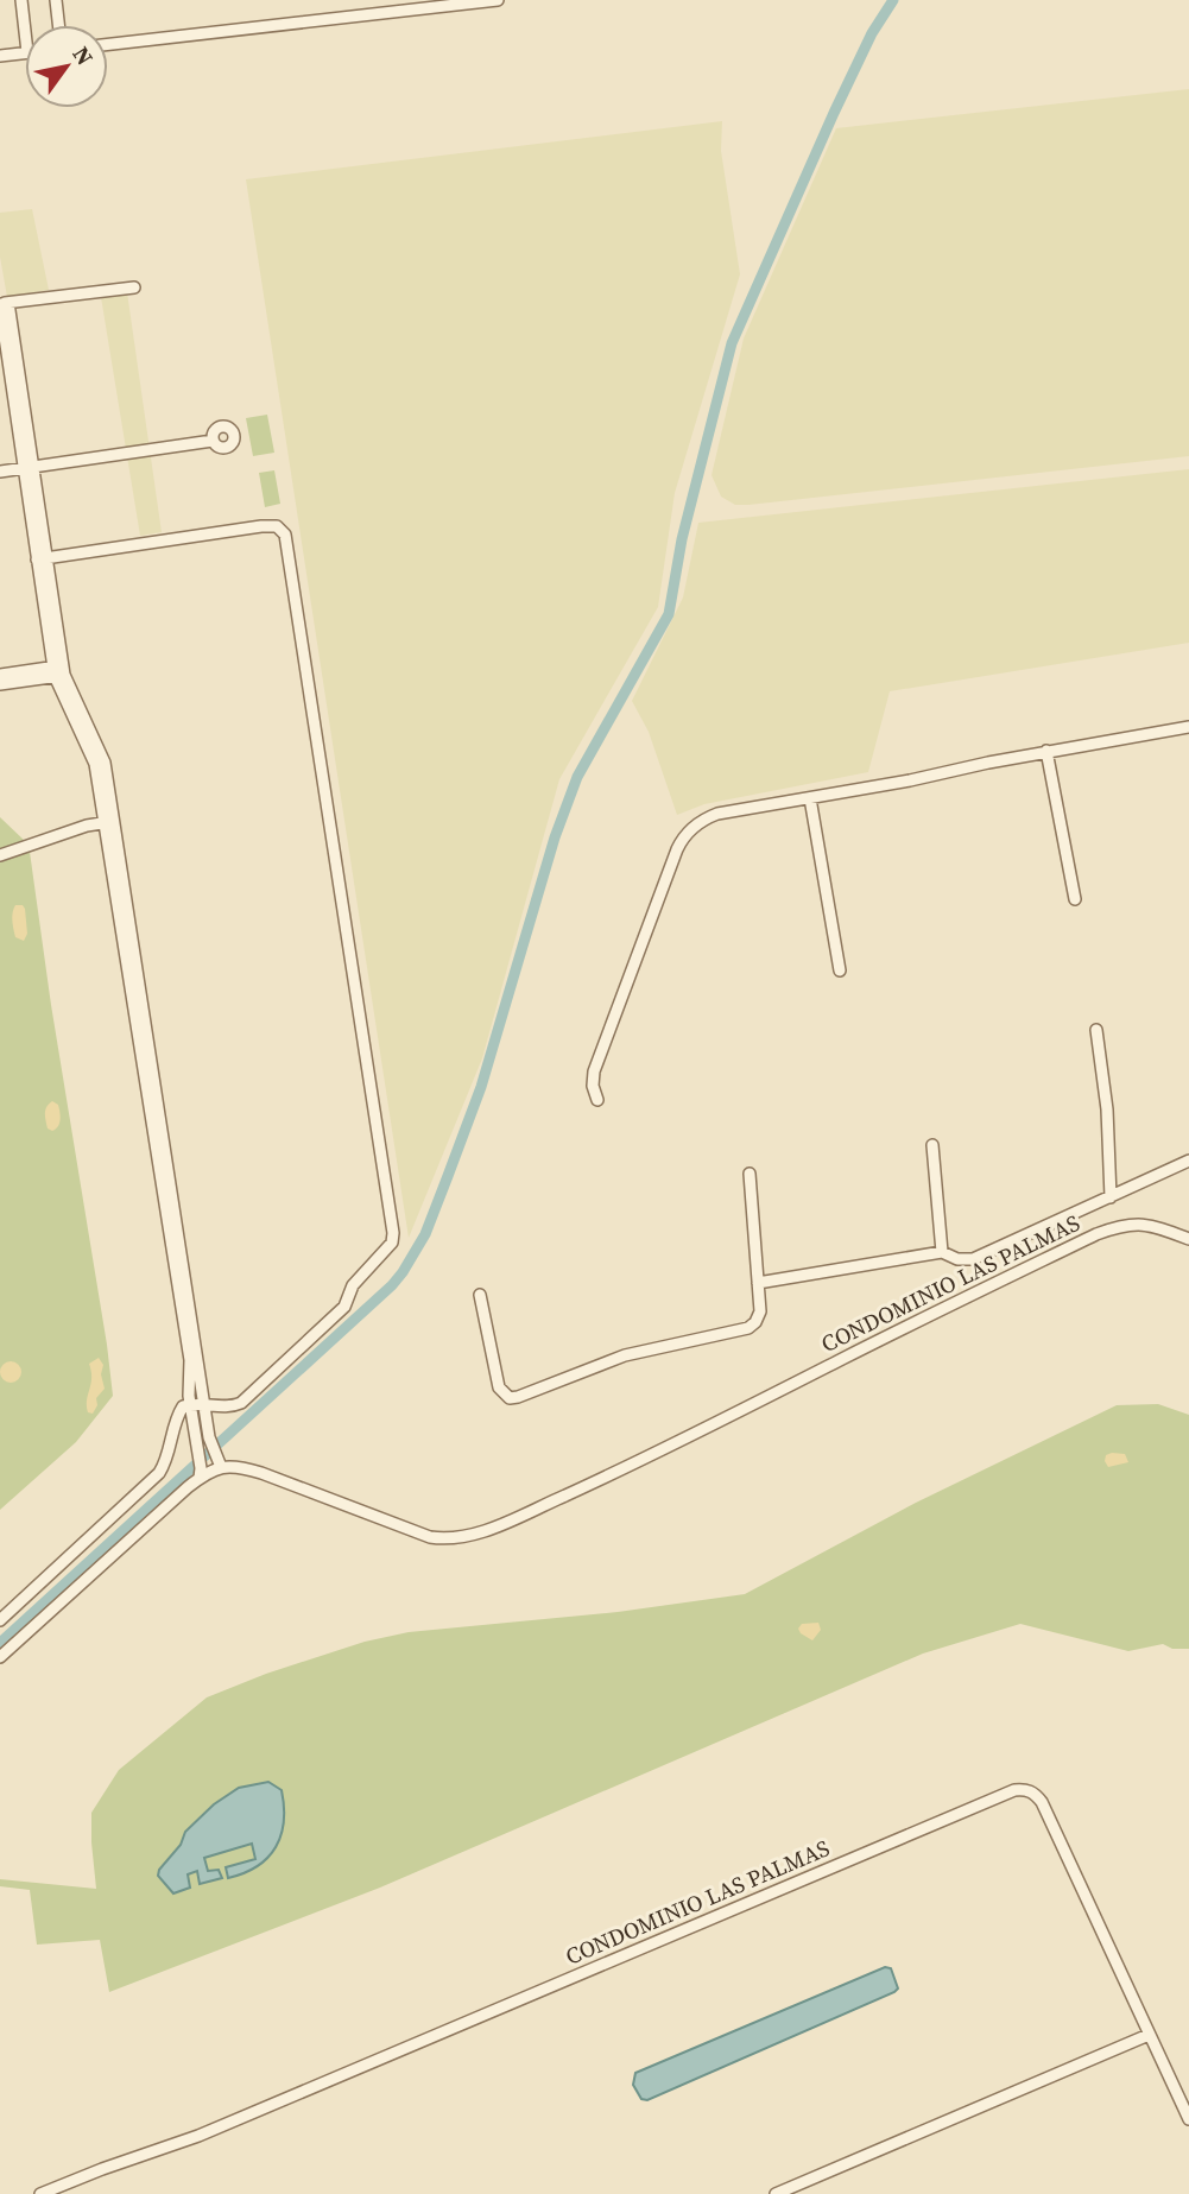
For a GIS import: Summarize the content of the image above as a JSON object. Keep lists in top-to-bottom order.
{
  "streets": {
    "street": ["CONDOMINIO LAS PALMAS"]
  },
  "north": "top right"
}
